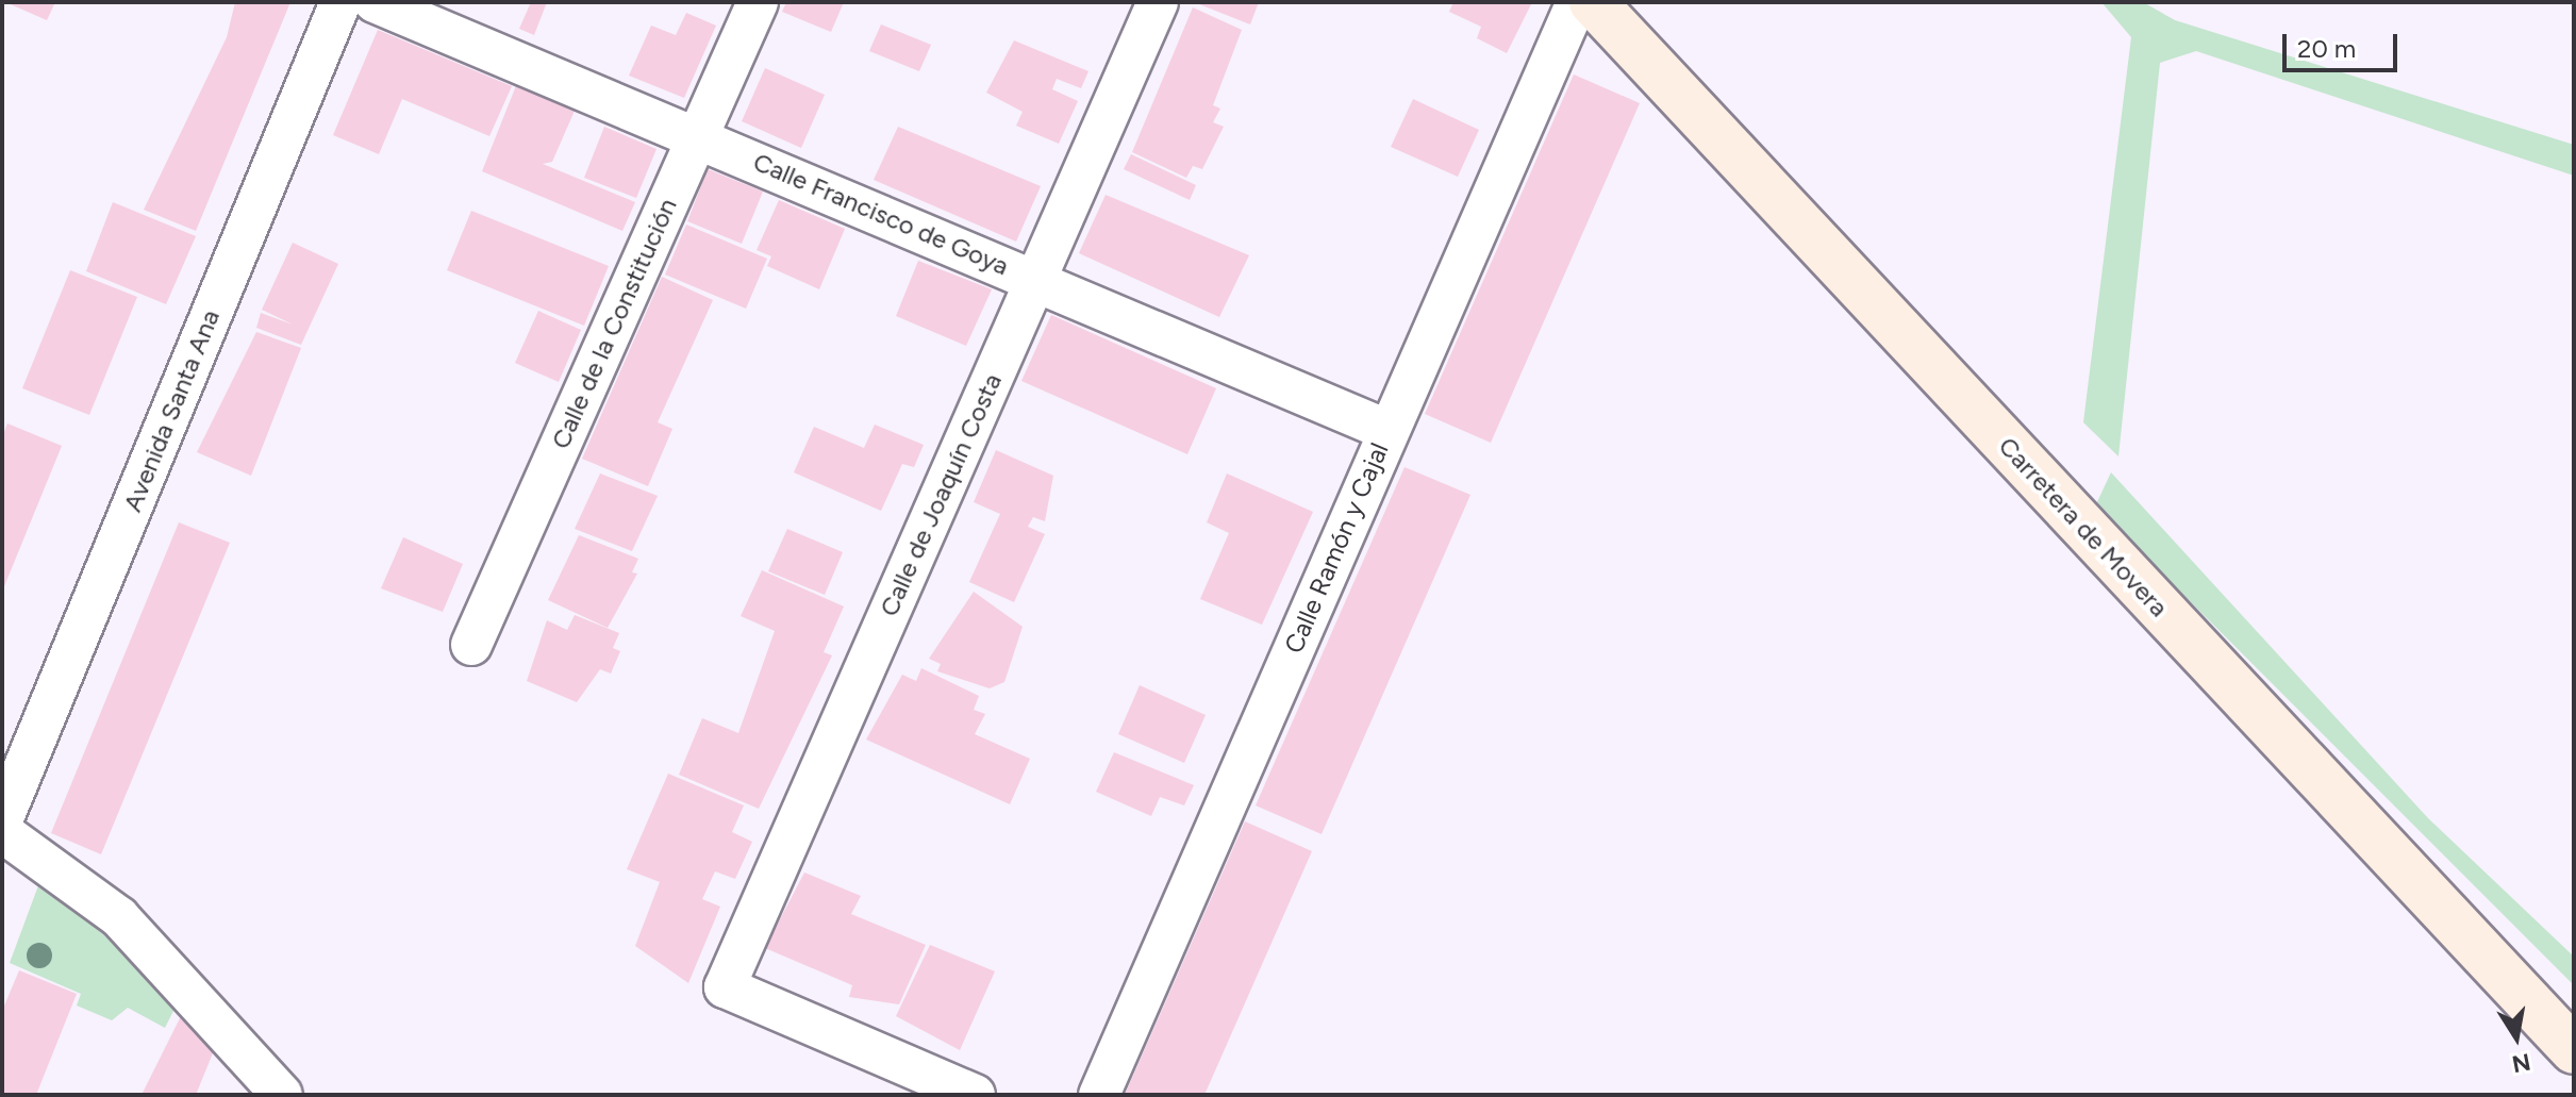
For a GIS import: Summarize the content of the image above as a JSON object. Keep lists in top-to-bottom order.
{
  "streets": {
    "main road": ["Carretera de Movera"],
    "street": [
      "Calle Francisco de Goya",
      "Calle de la Constitución",
      "Avenida Santa Ana",
      "Calle de Joaquín Costa",
      "Calle Ramón y Cajal"
    ]
  },
  "crossings": [
    ["Calle Francisco de Goya", "Calle de la Constitución"],
    ["Calle Francisco de Goya", "Calle de Joaquín Costa"],
    ["Calle Francisco de Goya", "Calle Ramón y Cajal"]
  ],
  "scale_bar": "20 m",
  "north": "bottom"
}
